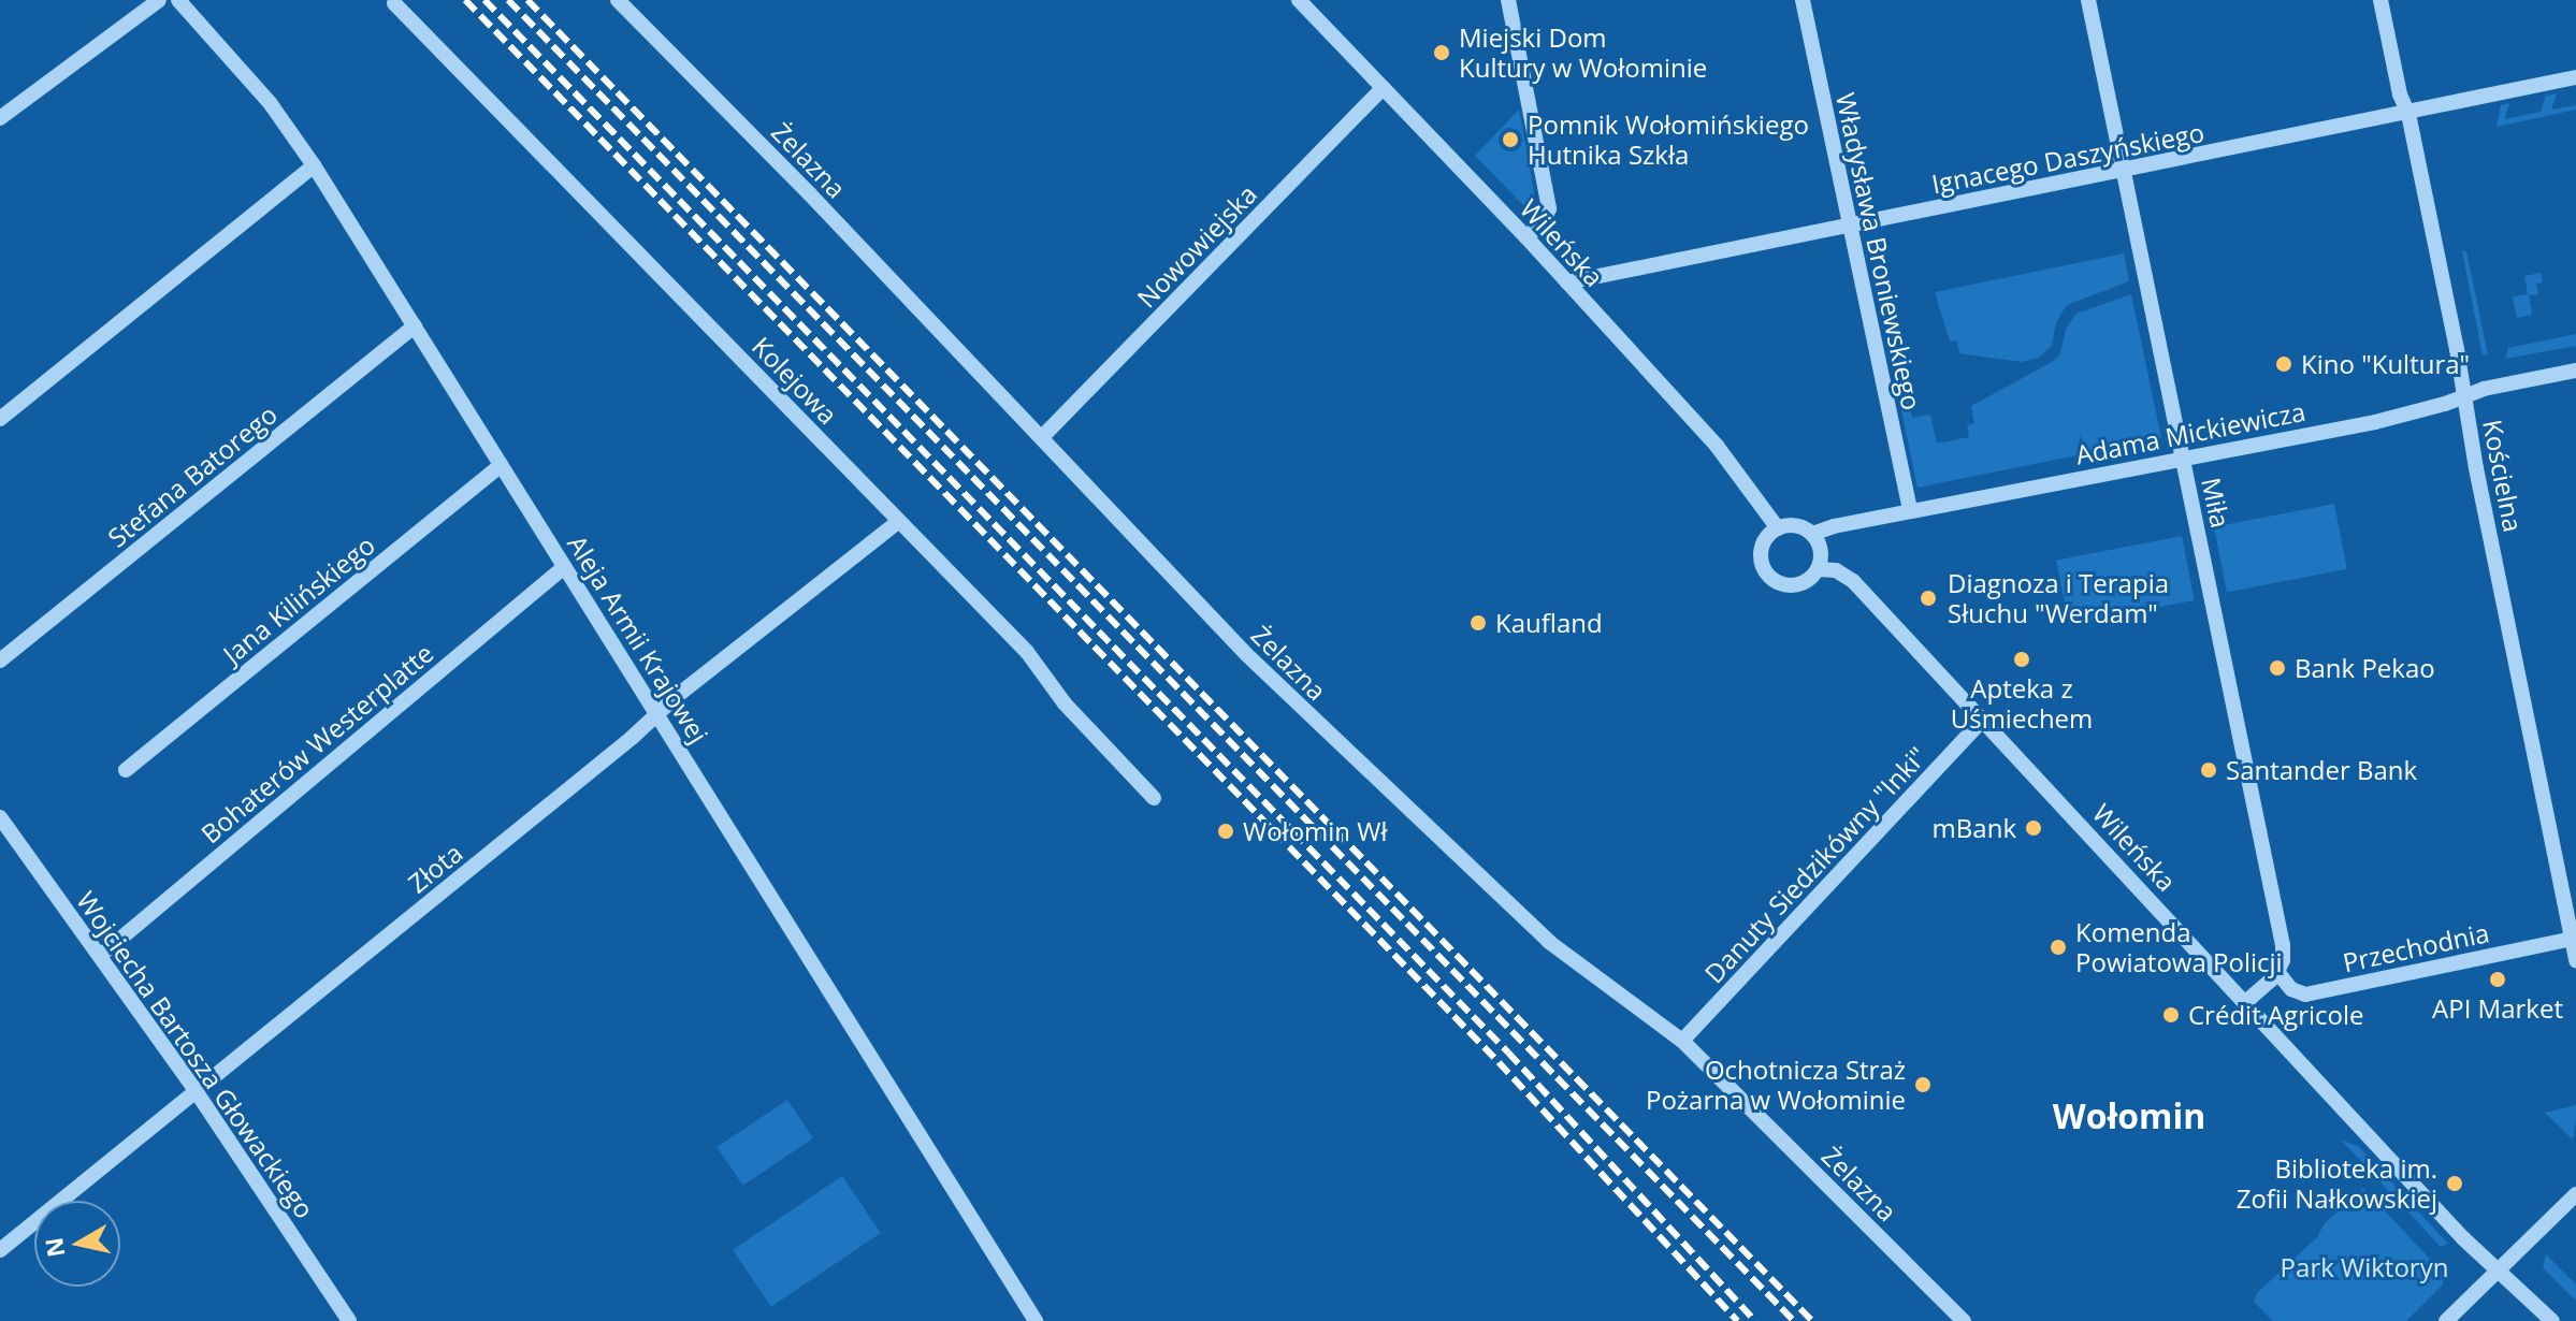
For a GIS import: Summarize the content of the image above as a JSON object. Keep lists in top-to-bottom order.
{
  "streets": {
    "street": [
      "Ignacego Daszyńskiego",
      "Żelazna",
      "Wileńska",
      "Nowowiejska",
      "Władysława Broniewskiego",
      "Kolejowa",
      "Adama Mickiewicza",
      "Stefana Batorego",
      "Kościelna",
      "Miła",
      "Jana Kilińskiego",
      "Aleja Armii Krajowej",
      "Bohaterów Westerplatte",
      "Danuty Siedzikówny \"Inki\"",
      "Złota",
      "Przechodnia",
      "Wojciecha Bartosza Głowackiego"
    ]
  },
  "crossings": [
    ["Ignacego Daszyńskiego", "Wileńska"],
    ["Ignacego Daszyńskiego", "Władysława Broniewskiego"],
    ["Ignacego Daszyńskiego", "Kościelna"],
    ["Ignacego Daszyńskiego", "Miła"],
    ["Żelazna", "Nowowiejska"],
    ["Żelazna", "Danuty Siedzikówny \"Inki\""],
    ["Wileńska", "Nowowiejska"],
    ["Wileńska", "Adama Mickiewicza"],
    ["Wileńska", "Danuty Siedzikówny \"Inki\""],
    ["Władysława Broniewskiego", "Adama Mickiewicza"],
    ["Kolejowa", "Złota"],
    ["Adama Mickiewicza", "Kościelna"],
    ["Adama Mickiewicza", "Miła"],
    ["Stefana Batorego", "Aleja Armii Krajowej"],
    ["Kościelna", "Przechodnia"],
    ["Miła", "Przechodnia"],
    ["Jana Kilińskiego", "Aleja Armii Krajowej"],
    ["Aleja Armii Krajowej", "Bohaterów Westerplatte"],
    ["Aleja Armii Krajowej", "Złota"],
    ["Bohaterów Westerplatte", "Wojciecha Bartosza Głowackiego"],
    ["Złota", "Wojciecha Bartosza Głowackiego"]
  ],
  "districts": ["Wołomin"],
  "parks": ["Park Wiktoryn"],
  "places": [
    "Miejski Dom Kultury w Wołominie",
    "Pomnik Wołomińskiego Hutnika Szkła",
    "Kino \"Kultura\"",
    "Diagnoza i Terapia Słuchu \"Werdam\"",
    "Kaufland",
    "Apteka z Uśmiechem",
    "Bank Pekao",
    "Santander Bank",
    "mBank",
    "Wołomin Wł",
    "Komenda Powiatowa Policji",
    "API Market",
    "Crédit Agricole",
    "Ochotnicza Straż Pożarna w Wołominie",
    "Biblioteka im. Zofii Nałkowskiej"
  ],
  "north": "left"
}
